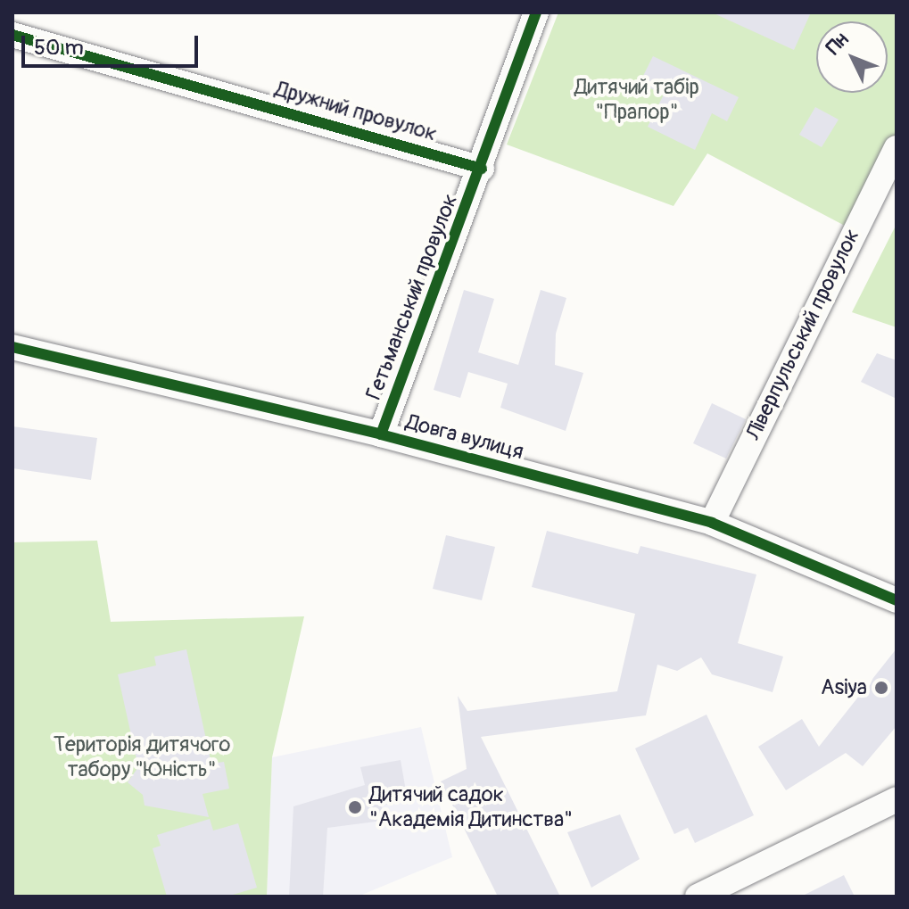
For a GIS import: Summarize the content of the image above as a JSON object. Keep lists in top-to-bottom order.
{
  "streets": {
    "street": [
      "Дружний провулок",
      "Гетьманський провулок",
      "Ліверпульський провулок",
      "Довга вулиця"
    ]
  },
  "crossings": [
    ["Дружний провулок", "Гетьманський провулок"],
    ["Гетьманський провулок", "Довга вулиця"],
    ["Ліверпульський провулок", "Довга вулиця"]
  ],
  "parks": ["Дитячий табір \"Прапор\"", "Територія дитячого табору \"Юність\""],
  "places": ["Asiya", "Дитячий садок \"Академія Дитинства\""],
  "scale_bar": "50 m",
  "north": "top left"
}
